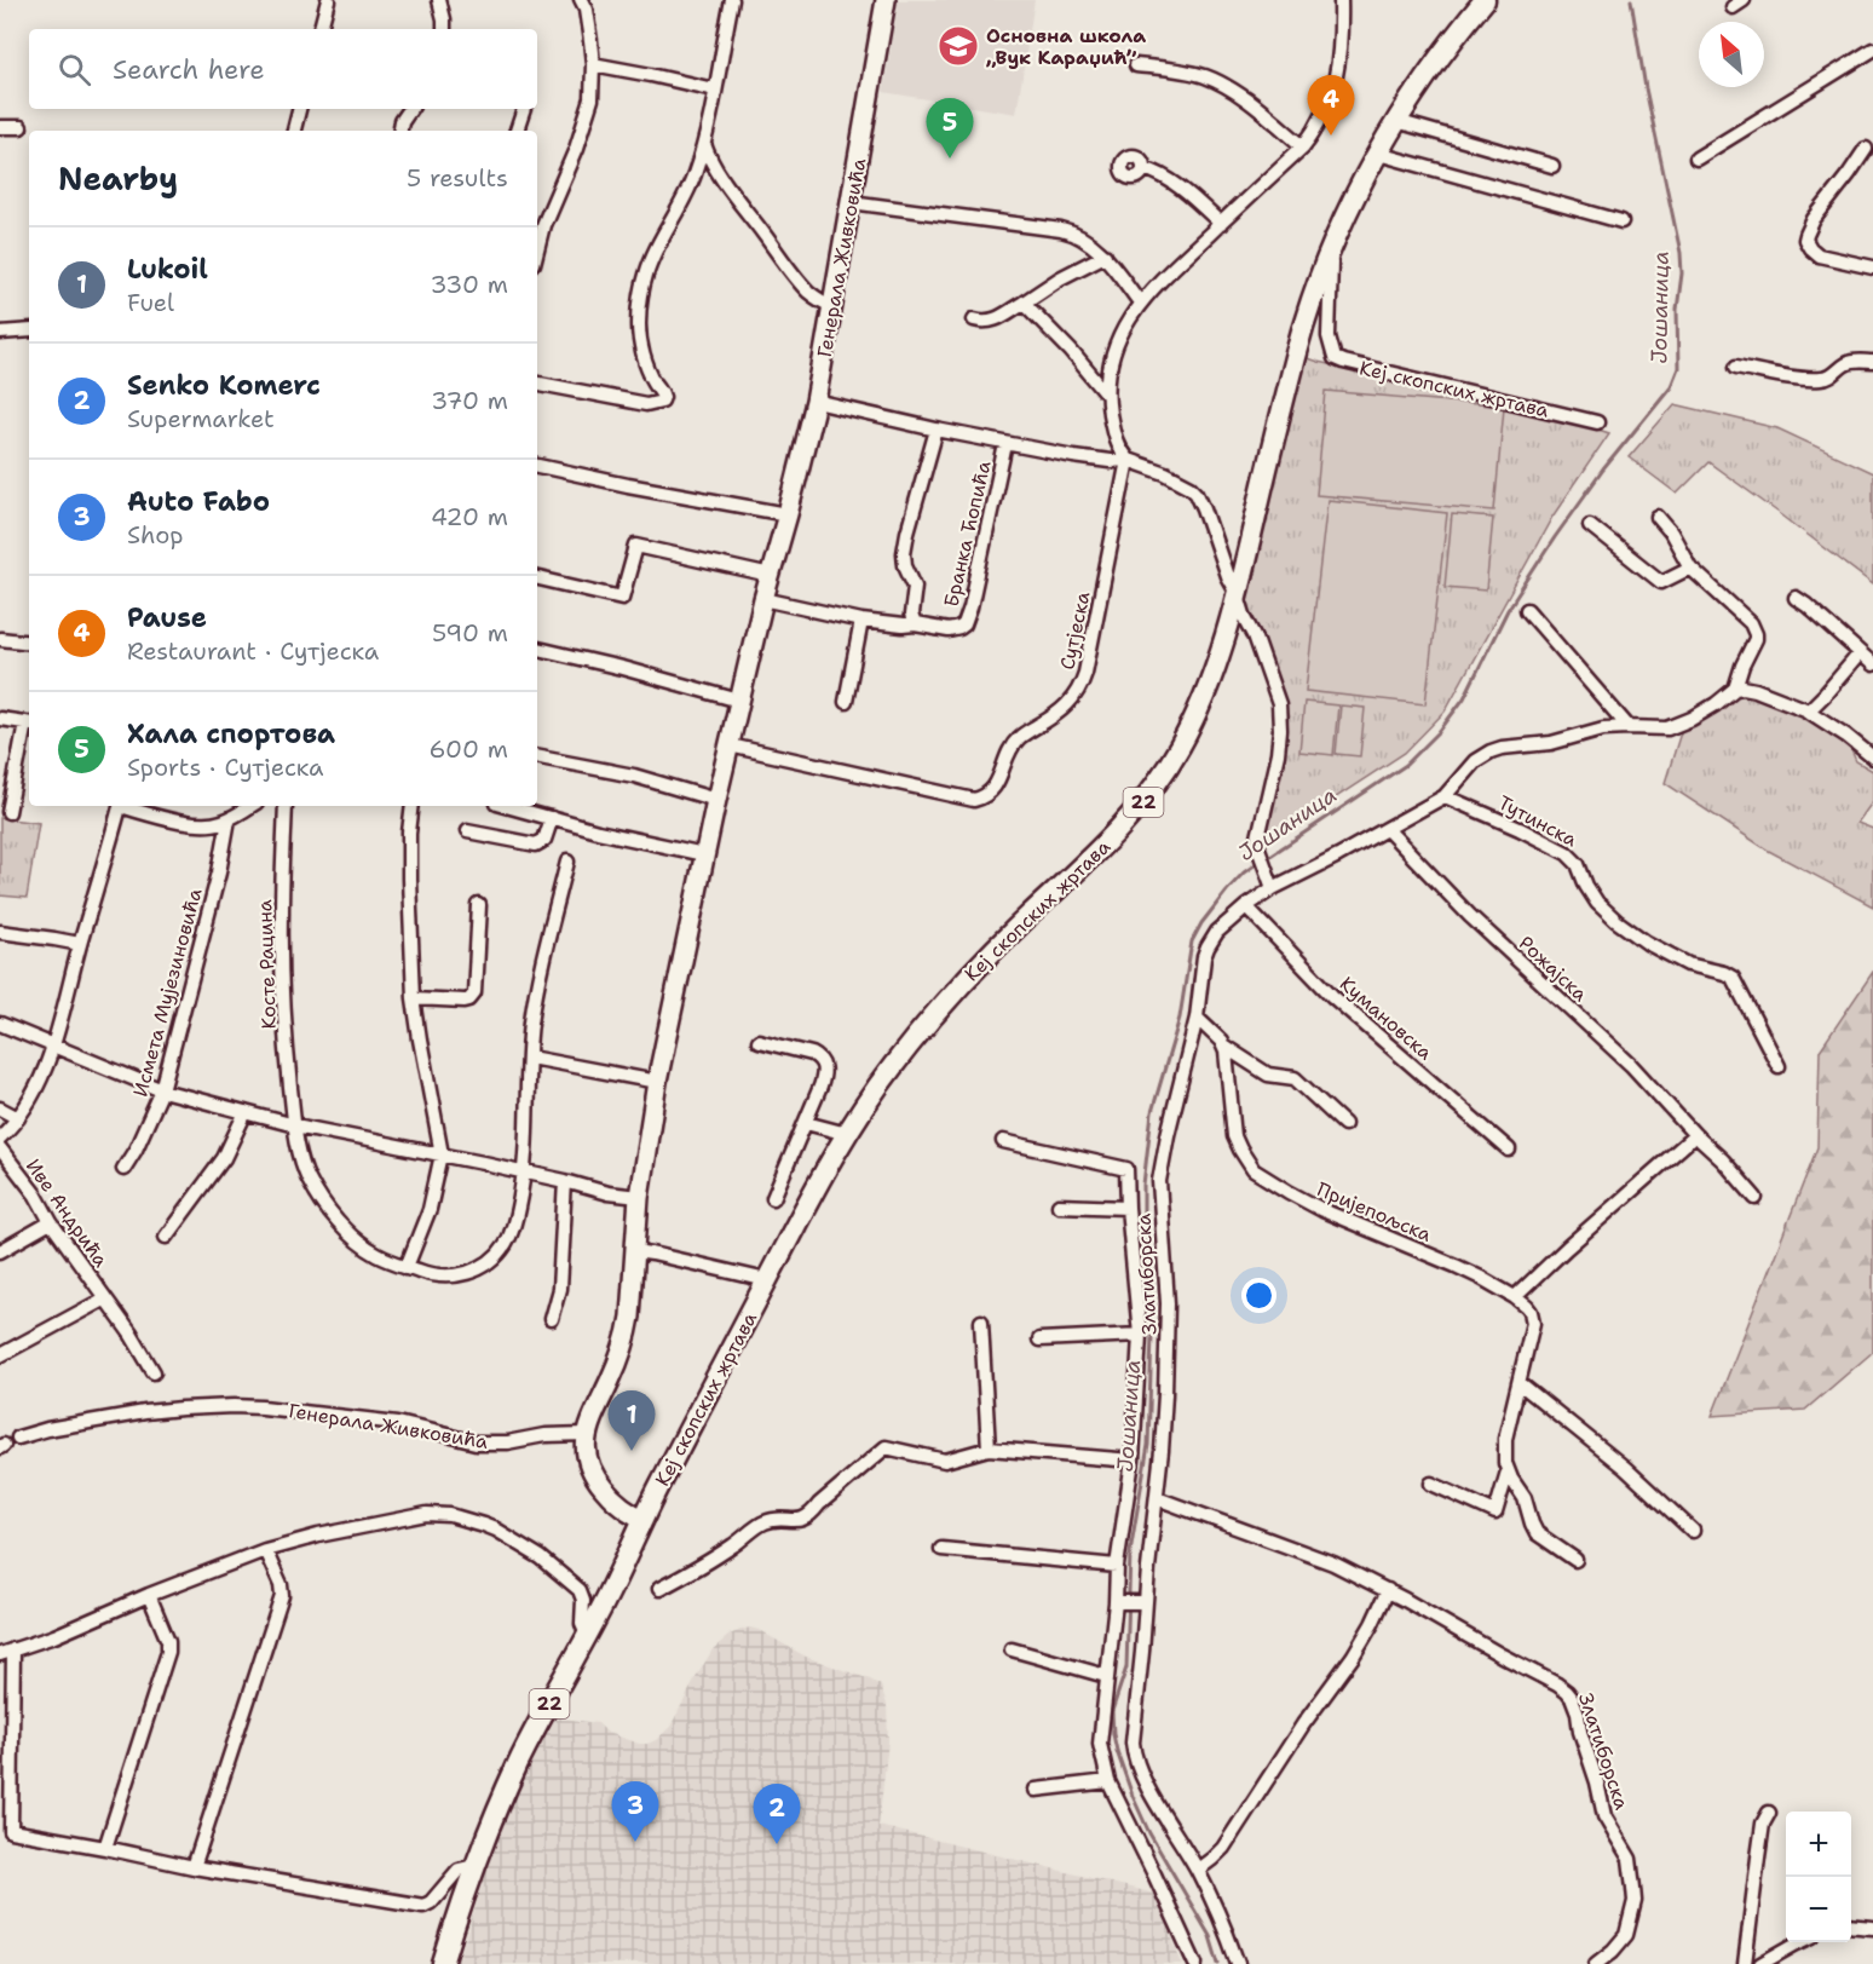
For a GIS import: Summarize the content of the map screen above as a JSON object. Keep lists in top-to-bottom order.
{
  "streets": {
    "main road": ["Кеј скопских жртава", "22"],
    "street": [
      "Генерала Живковића",
      "Бранка Ћопића",
      "Сутјеска",
      "Тутинска",
      "Косте Рацина",
      "Рожајска",
      "Исмета Мујезиновића",
      "Кумановска",
      "Пријепољска",
      "Иве Андрића",
      "Златиборска"
    ]
  },
  "crossings": [
    ["Генерала Живковића", "Бранка Ћопића"],
    ["Генерала Живковића", "Сутјеска"],
    ["Кеј скопских жртава", "Бранка Ћопића"],
    ["Кеј скопских жртава", "22"],
    ["Бранка Ћопића", "Сутјеска"]
  ],
  "water": ["Јошаница"],
  "places": {
    "school or university": ["Основна школа „Вук Караџић”"]
  },
  "north": "top left",
  "page": {
    "search": "Search here",
    "pins": [
      "4",
      "5",
      "1",
      "3",
      "2"
    ],
    "heading": ["Nearby", "5 results"],
    "list": [
      {
        "mark": "1",
        "name": "Lukoil",
        "note": "Fuel",
        "value": "330 m"
      },
      {
        "mark": "2",
        "name": "Senko Komerc",
        "note": "Supermarket",
        "value": "370 m"
      },
      {
        "mark": "3",
        "name": "Auto Fabo",
        "note": "Shop",
        "value": "420 m"
      },
      {
        "mark": "4",
        "name": "Pause",
        "note": "Restaurant · Сутјеска",
        "value": "590 m"
      },
      {
        "mark": "5",
        "name": "Хала спортова",
        "note": "Sports · Сутјеска",
        "value": "600 m"
      }
    ],
    "map_buttons": ["+", "−"]
  }
}
